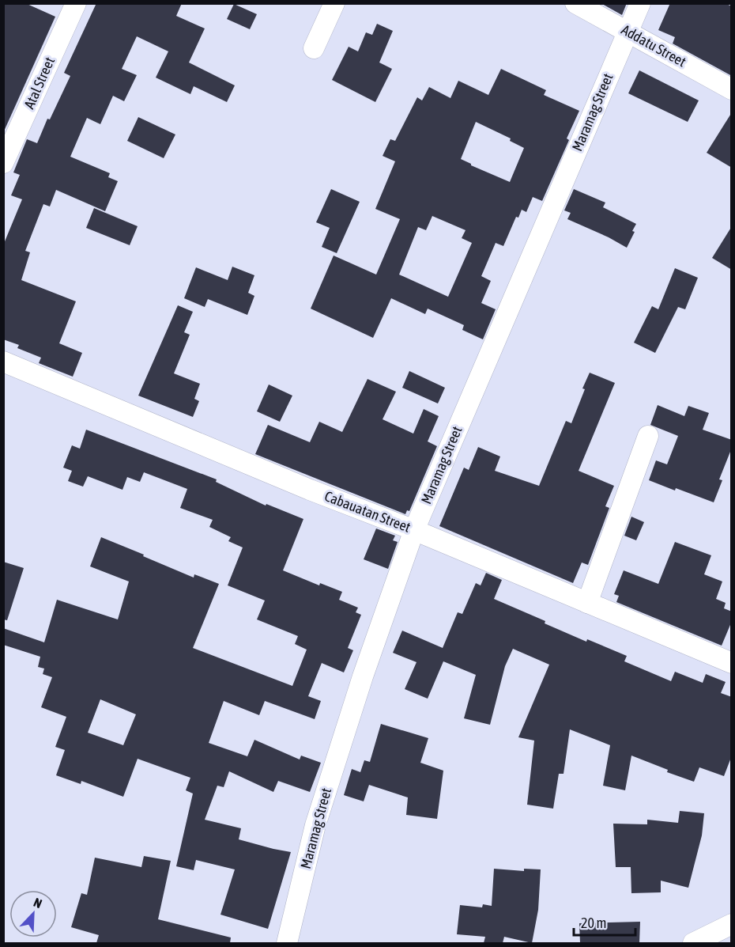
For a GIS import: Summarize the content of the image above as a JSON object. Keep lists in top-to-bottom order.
{
  "streets": {
    "street": [
      "Addatu Street",
      "Atal Street",
      "Maramag Street",
      "Cabauatan Street"
    ]
  },
  "crossings": [
    ["Addatu Street", "Maramag Street"],
    ["Maramag Street", "Cabauatan Street"]
  ],
  "scale_bar": "20 m",
  "north": "top right"
}
